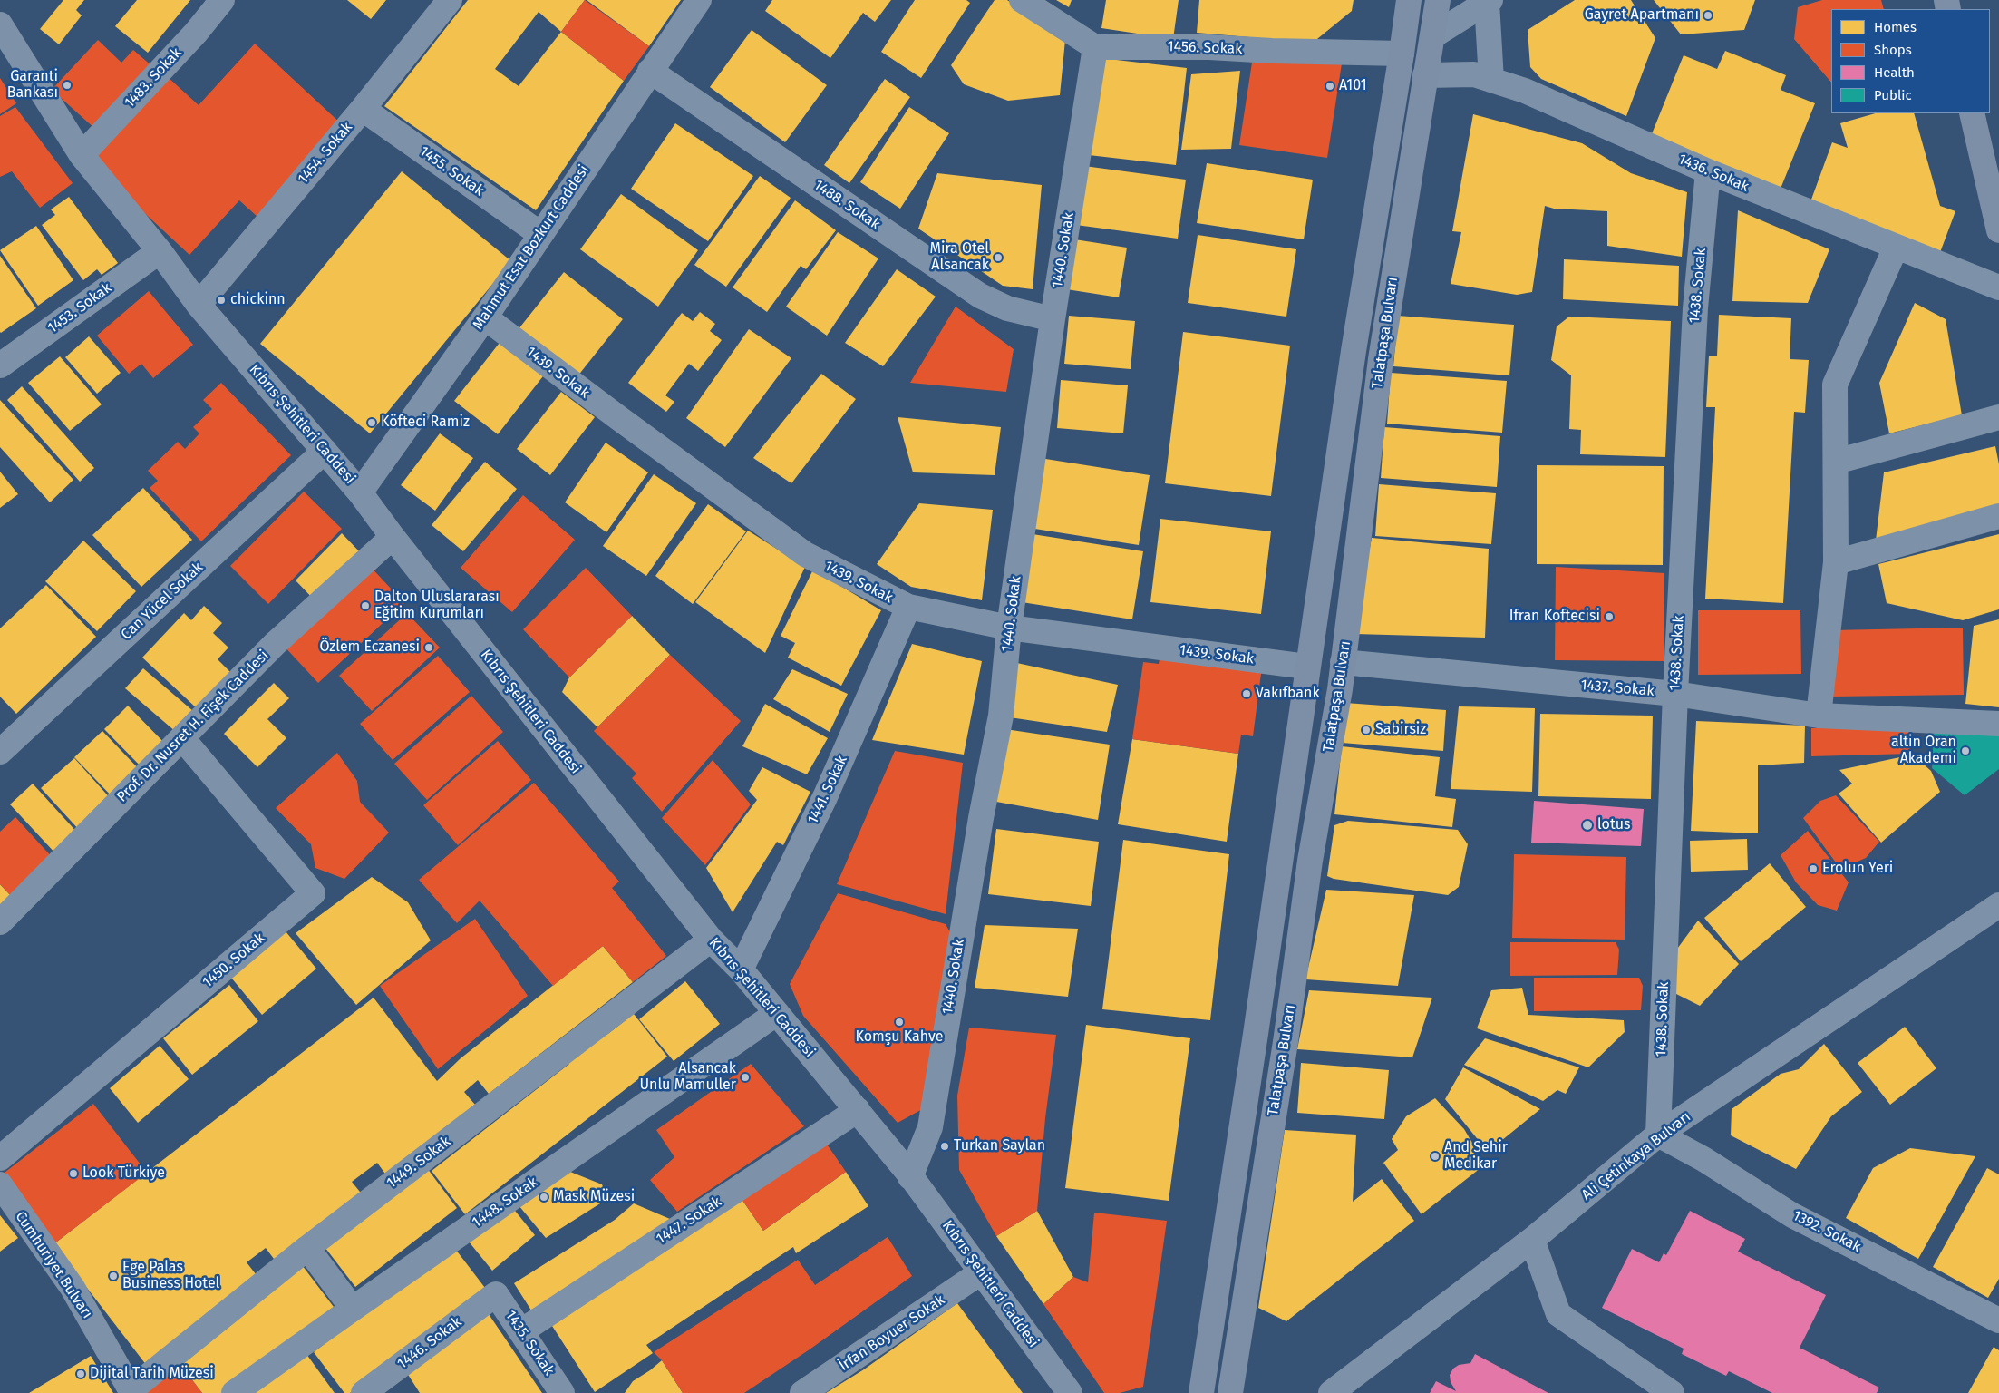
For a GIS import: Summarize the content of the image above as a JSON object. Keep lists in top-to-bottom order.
{
  "streets": {
    "main road": ["Talatpaşa Bulvarı"],
    "street": [
      "1456. Sokak",
      "1483. Sokak",
      "1454. Sokak",
      "1455. Sokak",
      "1436. Sokak",
      "1488. Sokak",
      "Mahmut Esat Bozkurt Caddesi",
      "1440. Sokak",
      "1438. Sokak",
      "1453. Sokak",
      "1439. Sokak",
      "Kıbrıs Şehitleri Caddesi",
      "Can Yücel Sokak",
      "1437. Sokak",
      "Prof. Dr. Nusret H. Fişek Caddesi",
      "1441. Sokak",
      "1450. Sokak",
      "Ali Çetinkaya Bulvarı",
      "1449. Sokak",
      "1448. Sokak",
      "1447. Sokak",
      "1392. Sokak",
      "Cumhuriyet Bulvarı",
      "İrfan Boyuer Sokak",
      "1446. Sokak",
      "1435. Sokak"
    ]
  },
  "crossings": [
    ["1456. Sokak", "1440. Sokak"],
    ["1456. Sokak", "Talatpaşa Bulvarı"],
    ["1483. Sokak", "Kıbrıs Şehitleri Caddesi"],
    ["1454. Sokak", "1455. Sokak"],
    ["1454. Sokak", "Kıbrıs Şehitleri Caddesi"],
    ["1455. Sokak", "Mahmut Esat Bozkurt Caddesi"],
    ["1436. Sokak", "1438. Sokak"],
    ["1436. Sokak", "Talatpaşa Bulvarı"],
    ["1488. Sokak", "Mahmut Esat Bozkurt Caddesi"],
    ["1488. Sokak", "1440. Sokak"],
    ["Mahmut Esat Bozkurt Caddesi", "1439. Sokak"],
    ["Mahmut Esat Bozkurt Caddesi", "Kıbrıs Şehitleri Caddesi"],
    ["1440. Sokak", "1439. Sokak"],
    ["1440. Sokak", "Kıbrıs Şehitleri Caddesi"],
    ["1438. Sokak", "1437. Sokak"],
    ["1438. Sokak", "Ali Çetinkaya Bulvarı"],
    ["1438. Sokak", "1392. Sokak"],
    ["1453. Sokak", "Kıbrıs Şehitleri Caddesi"],
    ["Talatpaşa Bulvarı", "1439. Sokak"],
    ["Talatpaşa Bulvarı", "1437. Sokak"],
    ["1439. Sokak", "1441. Sokak"],
    ["Kıbrıs Şehitleri Caddesi", "Can Yücel Sokak"],
    ["Kıbrıs Şehitleri Caddesi", "Prof. Dr. Nusret H. Fişek Caddesi"],
    ["Kıbrıs Şehitleri Caddesi", "1441. Sokak"],
    ["Kıbrıs Şehitleri Caddesi", "1449. Sokak"],
    ["Kıbrıs Şehitleri Caddesi", "1448. Sokak"],
    ["Kıbrıs Şehitleri Caddesi", "1447. Sokak"],
    ["Kıbrıs Şehitleri Caddesi", "İrfan Boyuer Sokak"],
    ["Prof. Dr. Nusret H. Fişek Caddesi", "1450. Sokak"],
    ["Ali Çetinkaya Bulvarı", "1392. Sokak"],
    ["1449. Sokak", "Cumhuriyet Bulvarı"],
    ["1447. Sokak", "1435. Sokak"],
    ["1446. Sokak", "1435. Sokak"]
  ],
  "places": [
    "Gayret Apartmanı",
    "Garanti Bankası",
    "A101",
    "Mira Otel Alsancak",
    "chickinn",
    "Köfteci Ramiz",
    "Dalton Uluslararası Eğitim Kurumları",
    "Ifran Koftecisi",
    "Özlem Eczanesi",
    "Vakıfbank",
    "Sabirsiz",
    "altin Oran Akademi",
    "lotus",
    "Erolun Yeri",
    "Komşu Kahve",
    "Alsancak Unlu Mamuller",
    "Turkan Saylan",
    "And Sehir Medikar",
    "Look Türkiye",
    "Mask Müzesi",
    "Ege Palas Business Hotel",
    "Dijital Tarih Müzesi"
  ],
  "legend": [
    "Homes",
    "Shops",
    "Health",
    "Public"
  ]
}
